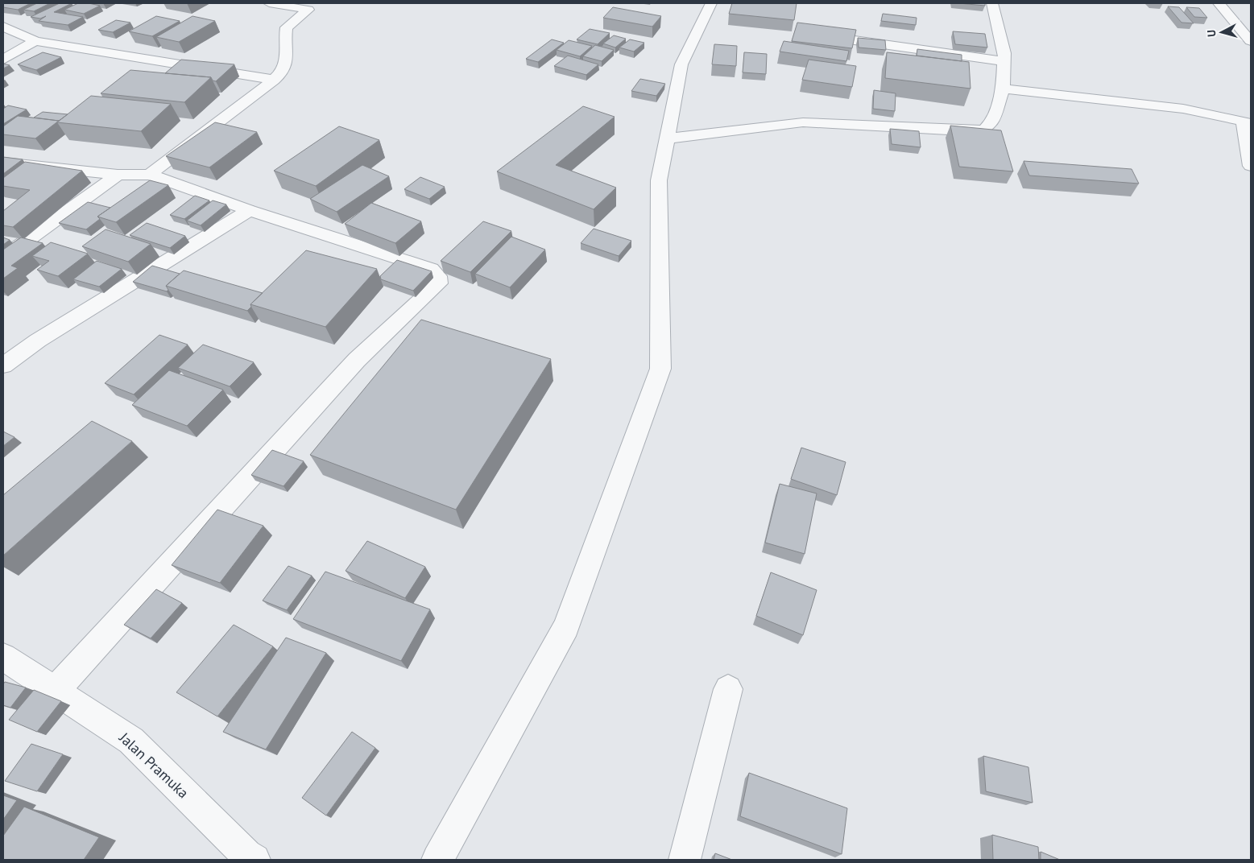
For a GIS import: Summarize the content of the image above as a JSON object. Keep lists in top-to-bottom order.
{
  "streets": {
    "street": ["Jalan Pramuka"]
  },
  "north": "left"
}
